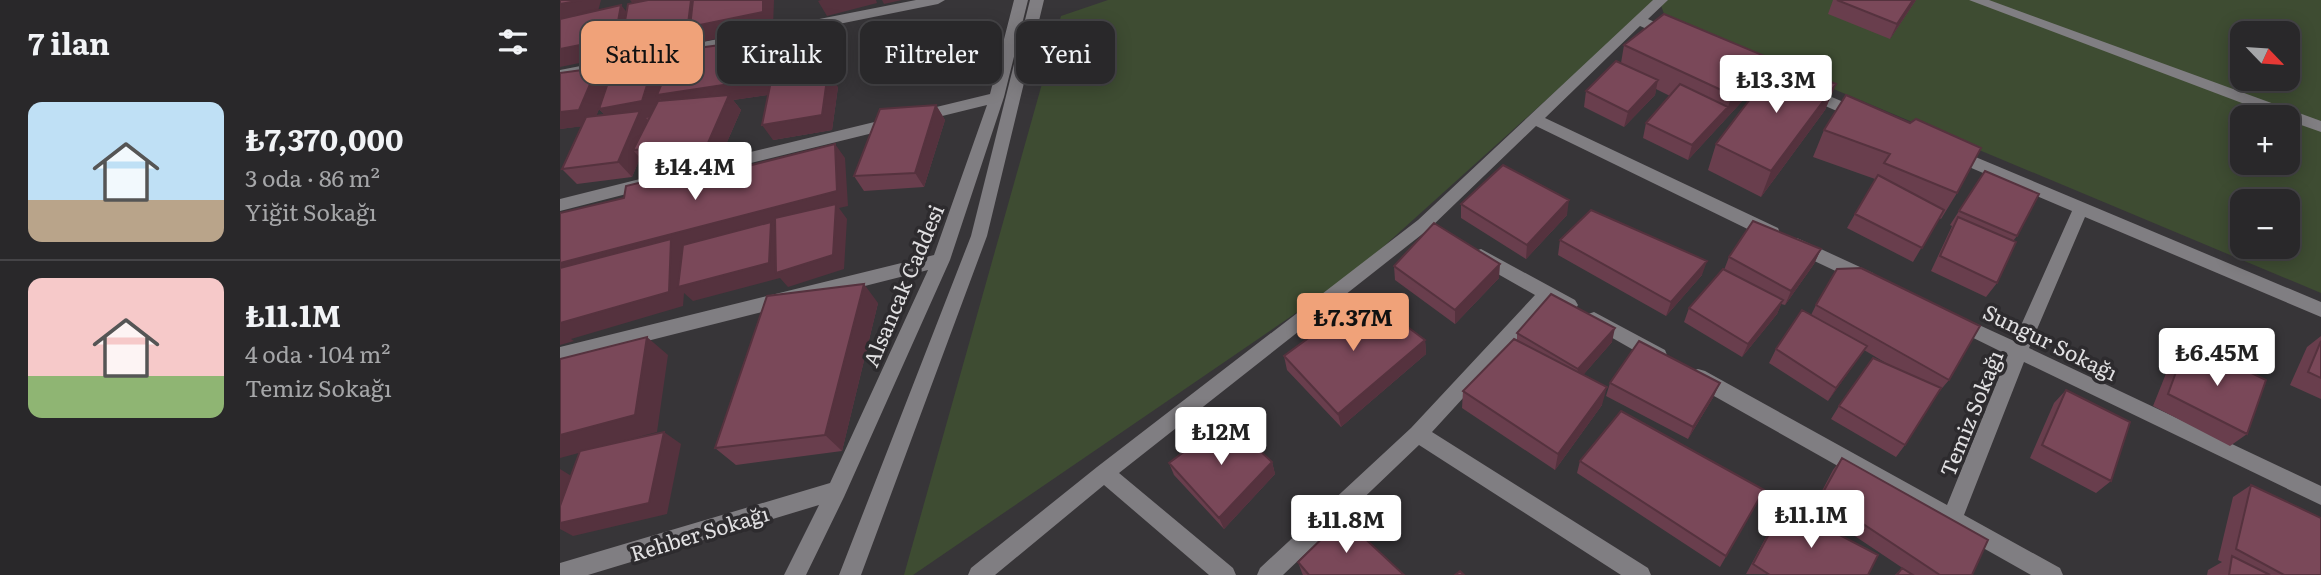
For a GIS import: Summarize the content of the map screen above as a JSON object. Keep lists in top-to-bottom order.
{
  "streets": {
    "street": [
      "Alsancak Caddesi",
      "Sungur Sokağı",
      "Temiz Sokağı",
      "Rehber Sokağı"
    ]
  },
  "crossings": [
    ["Alsancak Caddesi", "Rehber Sokağı"],
    ["Sungur Sokağı", "Temiz Sokağı"]
  ],
  "north": "bottom right",
  "page": {
    "heading": "7 ilan",
    "map_buttons": ["+", "−"],
    "chip": [
      "Satılık",
      "Kiralık",
      "Filtreler",
      "Yeni"
    ],
    "price": [
      "₺13.3M",
      "₺14.4M",
      "₺7.37M",
      "₺6.45M",
      "₺12M",
      "₺11.1M",
      "₺11.8M"
    ],
    "list": [
      {
        "name": "₺7,370,000",
        "note": "3 oda · 86 m² · Yiğit Sokağı"
      },
      {
        "name": "₺11.1M",
        "note": "4 oda · 104 m² · Temiz Sokağı"
      }
    ]
  }
}
